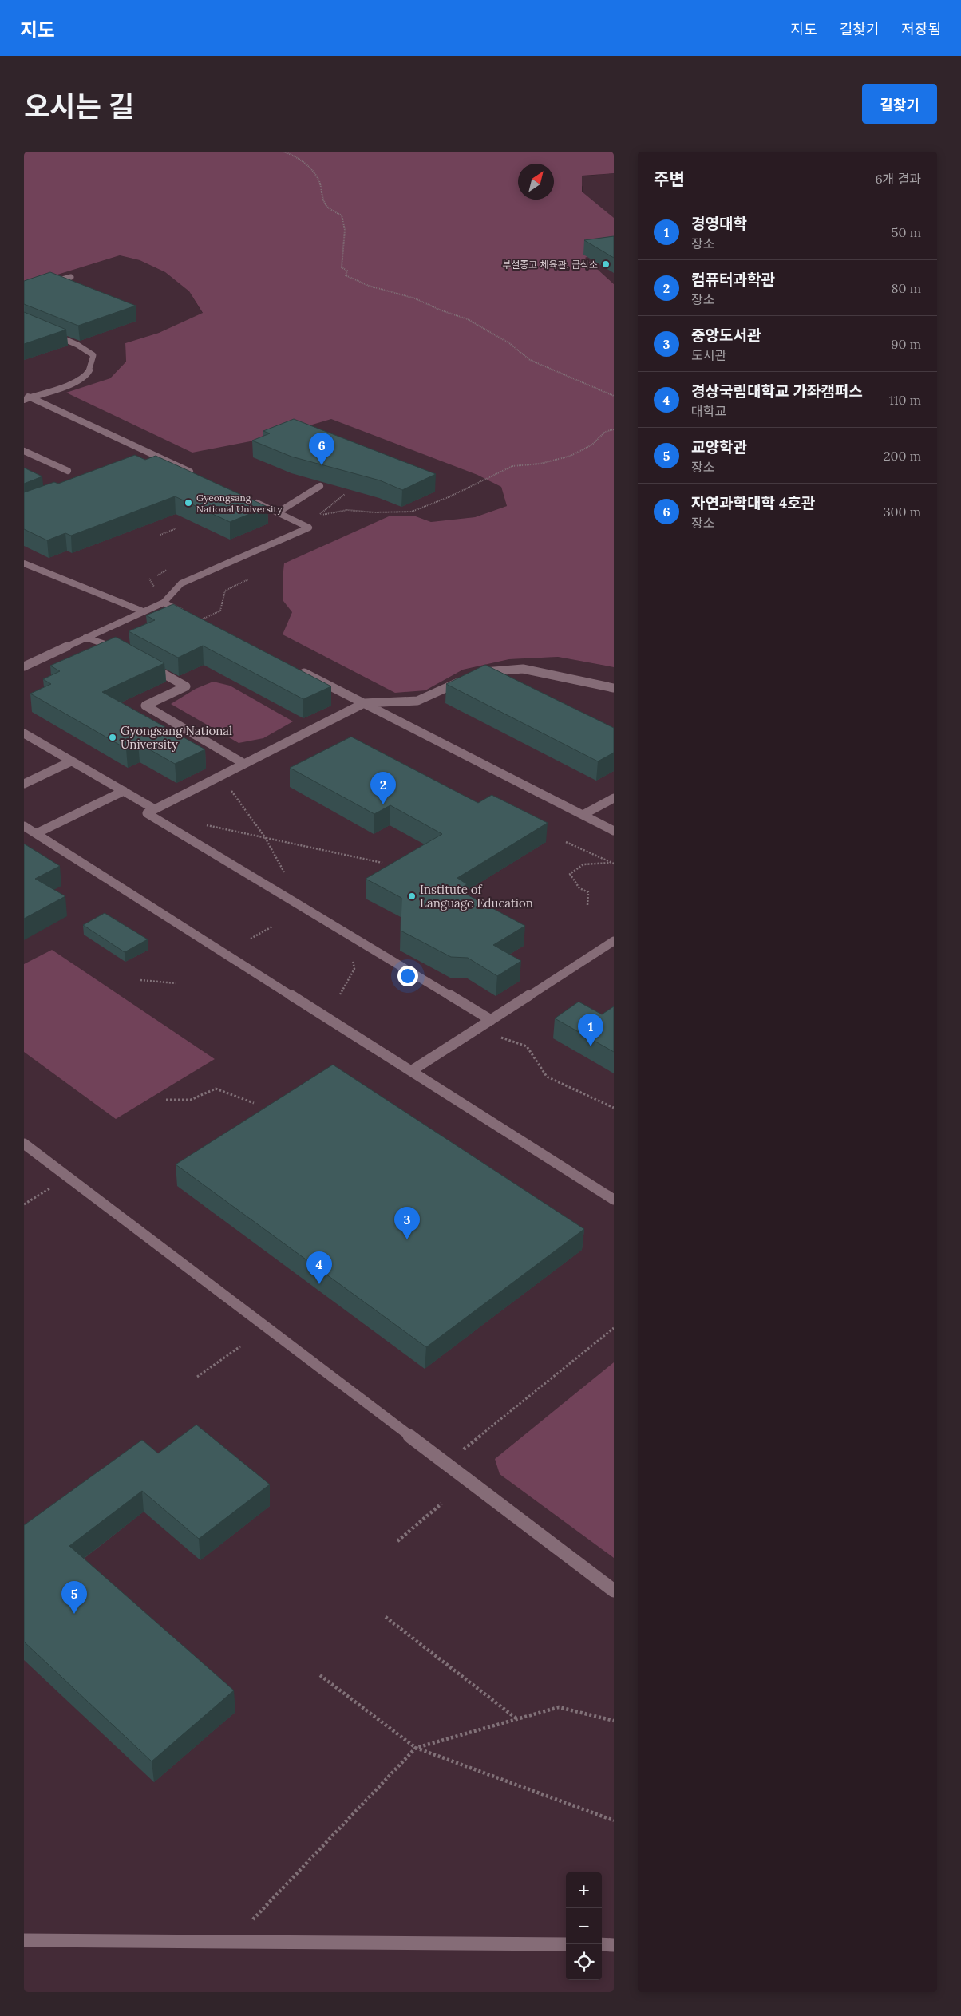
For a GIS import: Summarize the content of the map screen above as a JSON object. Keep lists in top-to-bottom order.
{
  "places": [
    "부설중고 체육관, 급식소",
    "Gyeongsang National University",
    "Gyongsang National University",
    "Institute of Language Education"
  ],
  "north": "top right",
  "page": {
    "header": "지도",
    "nav": ["지도", "길찾기", "저장됨"],
    "title": "오시는 길",
    "buttons": "길찾기",
    "heading": ["주변", "6개 결과"],
    "list": [
      {
        "mark": "1",
        "name": "경영대학",
        "note": "장소",
        "value": "50 m"
      },
      {
        "mark": "2",
        "name": "컴퓨터과학관",
        "note": "장소",
        "value": "80 m"
      },
      {
        "mark": "3",
        "name": "중앙도서관",
        "note": "도서관",
        "value": "90 m"
      },
      {
        "mark": "4",
        "name": "경상국립대학교 가좌캠퍼스",
        "note": "대학교",
        "value": "110 m"
      },
      {
        "mark": "5",
        "name": "교양학관",
        "note": "장소",
        "value": "200 m"
      },
      {
        "mark": "6",
        "name": "자연과학대학 4호관",
        "note": "장소",
        "value": "300 m"
      }
    ],
    "pins": [
      "6",
      "2",
      "1",
      "3",
      "4",
      "5"
    ],
    "map_buttons": ["+", "−"]
  }
}
